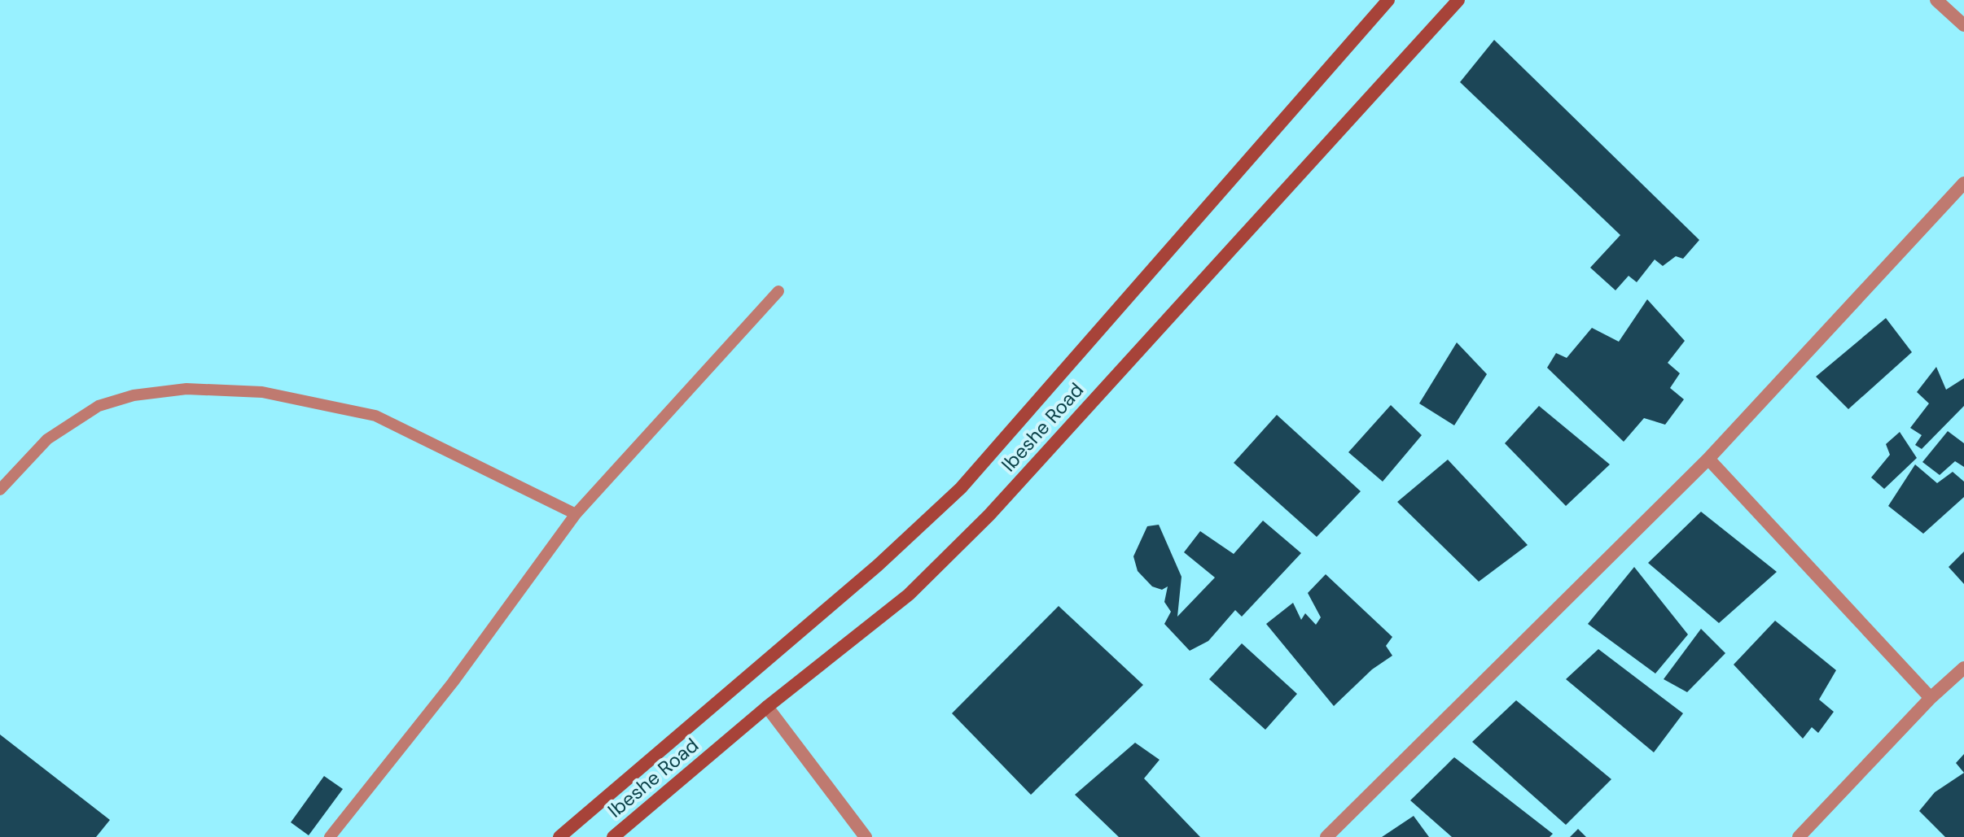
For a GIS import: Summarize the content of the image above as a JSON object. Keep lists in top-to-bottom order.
{
  "streets": {
    "main road": ["Ibeshe Road"]
  }
}
